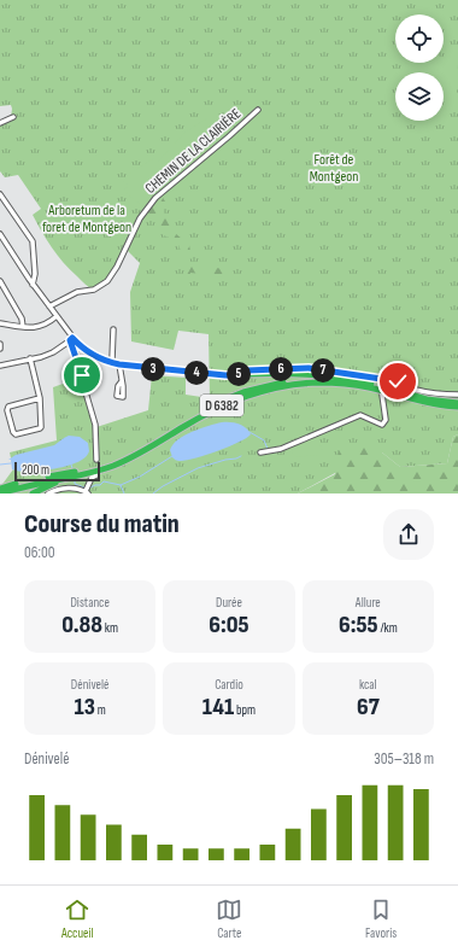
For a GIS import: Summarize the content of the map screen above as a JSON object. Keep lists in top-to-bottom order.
{
  "streets": {
    "highway": ["D 6382"],
    "street": ["CHEMIN DE LA CLAIRIÈRE"]
  },
  "parks": ["Forêt de Montgeon", "Arboretum de la foret de Montgeon"],
  "scale_bar": "200 m",
  "page": {
    "pins": [
      "3",
      "6",
      "7",
      "4",
      "5"
    ],
    "scale": "200 m",
    "heading": ["Course du matin", "06:00"],
    "stats": [
      ["Distance", "0.88 km"],
      ["Durée", "6:05"],
      ["Allure", "6:55 /km"],
      ["Dénivelé", "13 m"],
      ["Cardio", "141 bpm"],
      ["kcal", "67"]
    ],
    "chart": ["Dénivelé", "305–318 m"],
    "tabs": ["Accueil", "Carte", "Favoris"]
  }
}
